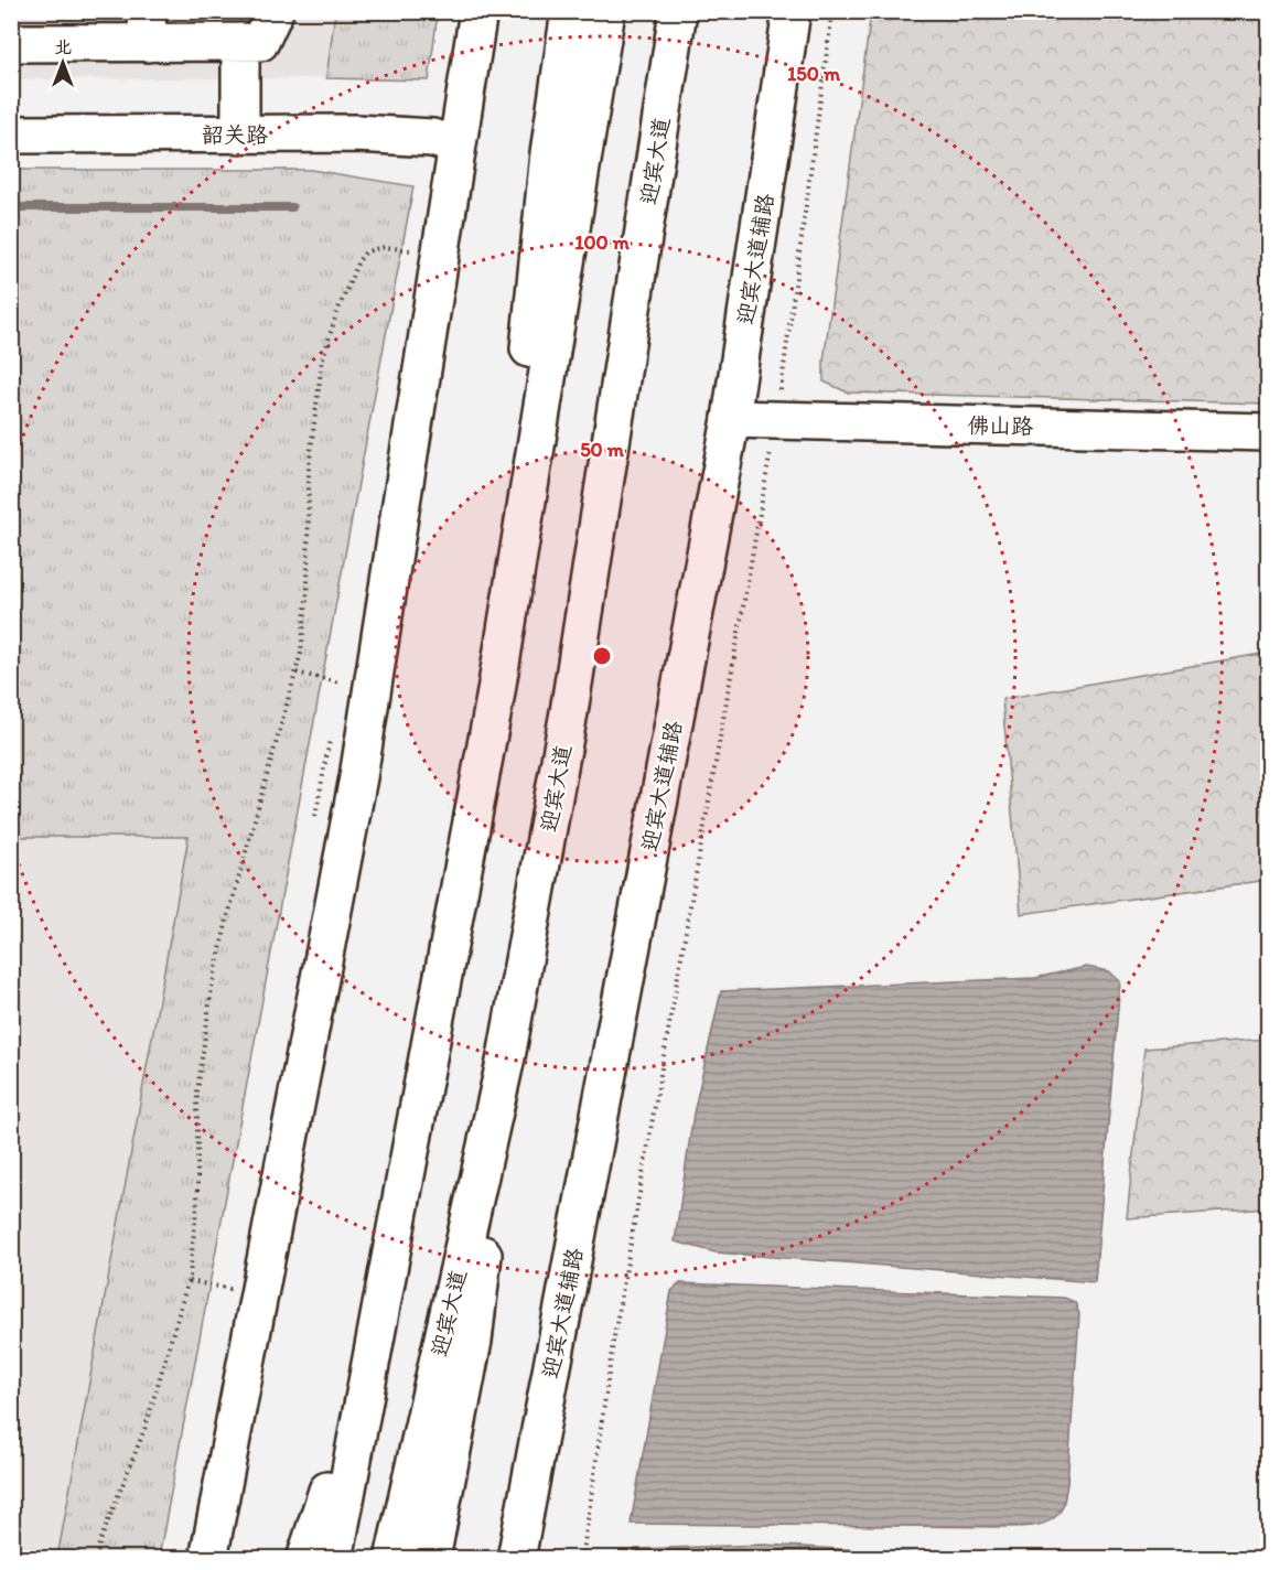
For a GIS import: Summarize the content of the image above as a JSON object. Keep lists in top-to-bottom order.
{
  "streets": {
    "main road": [
      "韶关路",
      "迎宾大道",
      "迎宾大道辅路",
      "佛山路"
    ]
  },
  "crossings": [
    ["迎宾大道辅路", "佛山路"]
  ],
  "north": "top",
  "rings": ["150 m", "100 m", "50 m"]
}
